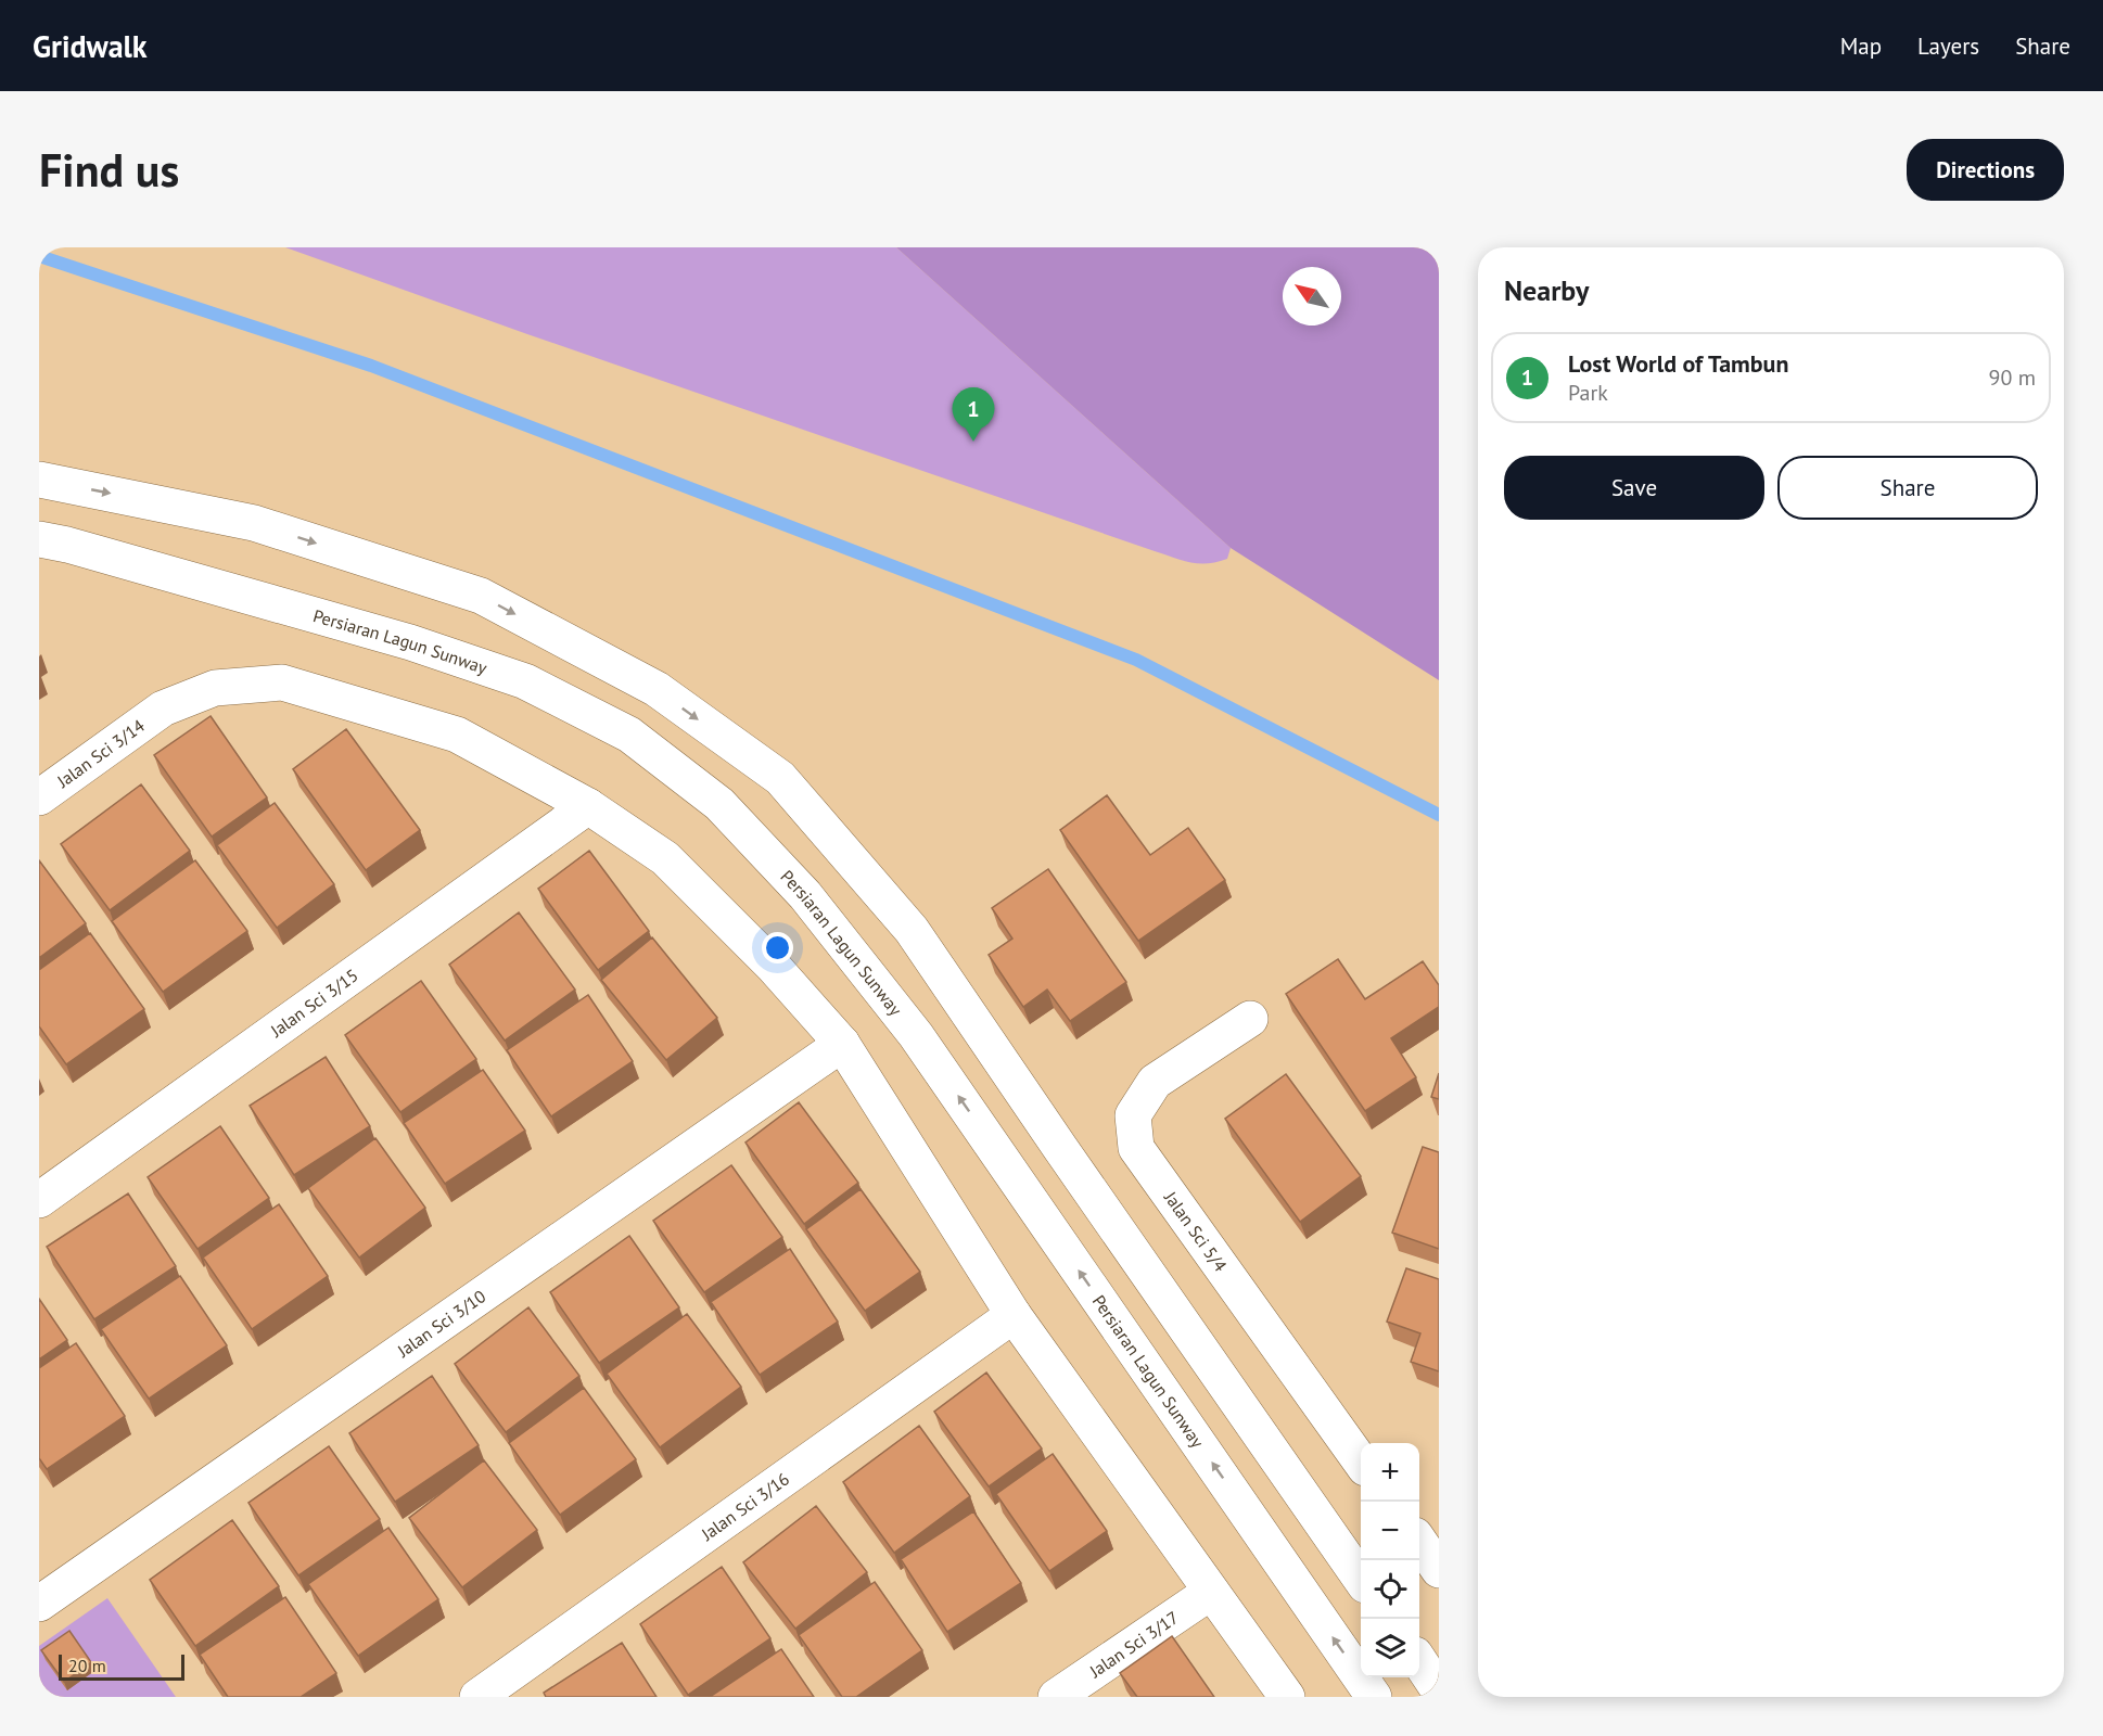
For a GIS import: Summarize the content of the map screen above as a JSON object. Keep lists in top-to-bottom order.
{
  "streets": {
    "street": [
      "Persiaran Lagun Sunway",
      "Jalan Sci 3/14",
      "Jalan Sci 3/15",
      "Jalan Sci 5/4",
      "Jalan Sci 3/10",
      "Jalan Sci 3/16",
      "Jalan Sci 3/17"
    ]
  },
  "crossings": [
    ["Jalan Sci 3/14", "Jalan Sci 3/15"],
    ["Jalan Sci 3/14", "Jalan Sci 3/10"],
    ["Jalan Sci 3/14", "Jalan Sci 3/16"],
    ["Jalan Sci 3/14", "Jalan Sci 3/17"]
  ],
  "scale_bar": "20 m",
  "north": "top left",
  "page": {
    "header": "Gridwalk",
    "nav": ["Map", "Layers", "Share"],
    "buttons": [
      "Directions",
      ["Save", "Share"]
    ],
    "title": "Find us",
    "heading": "Nearby",
    "list": [
      {
        "mark": "1",
        "name": "Lost World of Tambun",
        "note": "Park",
        "value": "90 m"
      }
    ],
    "pins": "1",
    "map_buttons": ["+", "−"],
    "scale": "20 m"
  }
}
